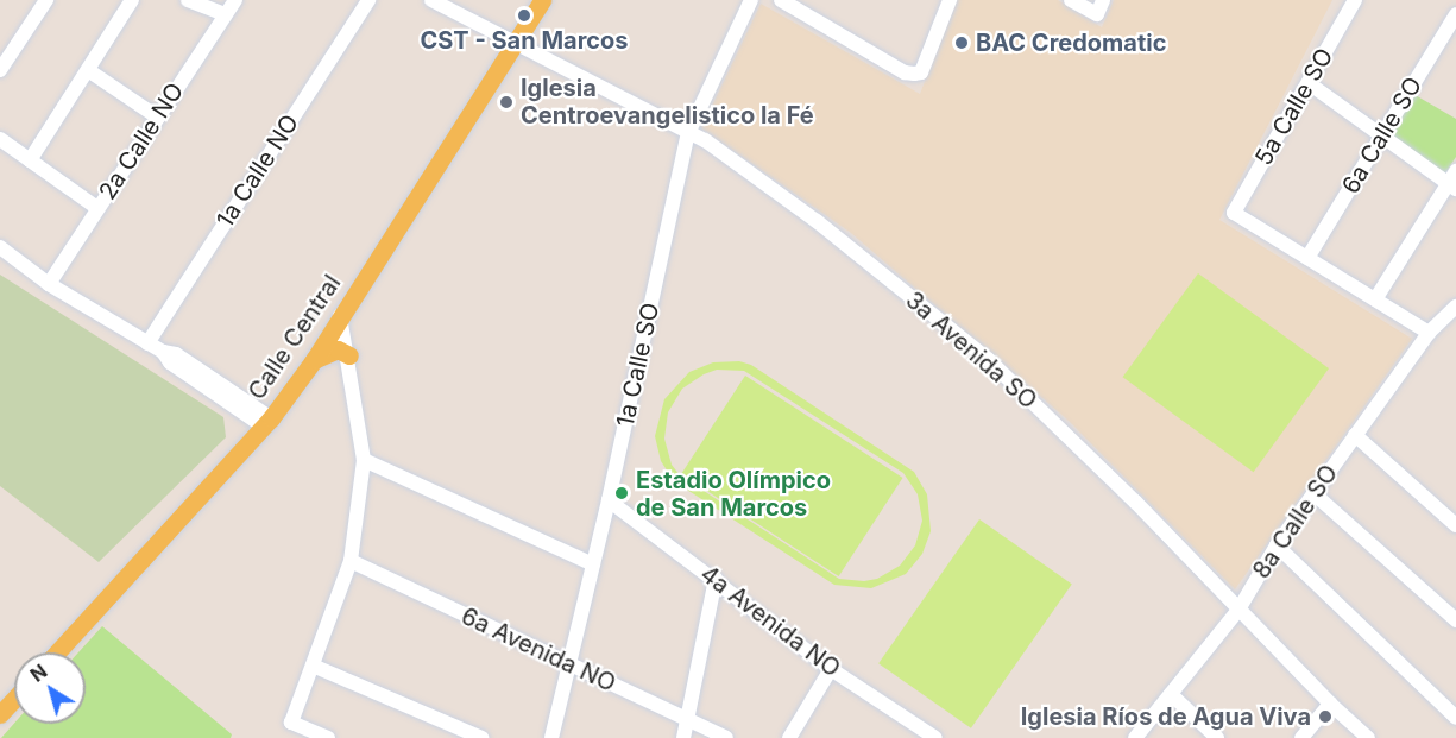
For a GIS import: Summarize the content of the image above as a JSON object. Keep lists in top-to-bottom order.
{
  "streets": {
    "main road": ["Calle Central"],
    "street": [
      "5a Calle SO",
      "6a Calle SO",
      "2a Calle NO",
      "1a Calle NO",
      "3a Avenida SO",
      "1a Calle SO",
      "8a Calle SO",
      "4a Avenida NO",
      "6a Avenida NO"
    ]
  },
  "crossings": [
    ["5a Calle SO", "6a Calle SO"],
    ["Calle Central", "3a Avenida SO"],
    ["3a Avenida SO", "1a Calle SO"],
    ["3a Avenida SO", "8a Calle SO"],
    ["1a Calle SO", "4a Avenida NO"],
    ["1a Calle SO", "6a Avenida NO"]
  ],
  "places": [
    "CST - San Marcos",
    "BAC Credomatic",
    "Iglesia Centroevangelistico la Fé",
    "Estadio Olímpico de San Marcos",
    "Iglesia Ríos de Agua Viva"
  ],
  "north": "top left"
}
